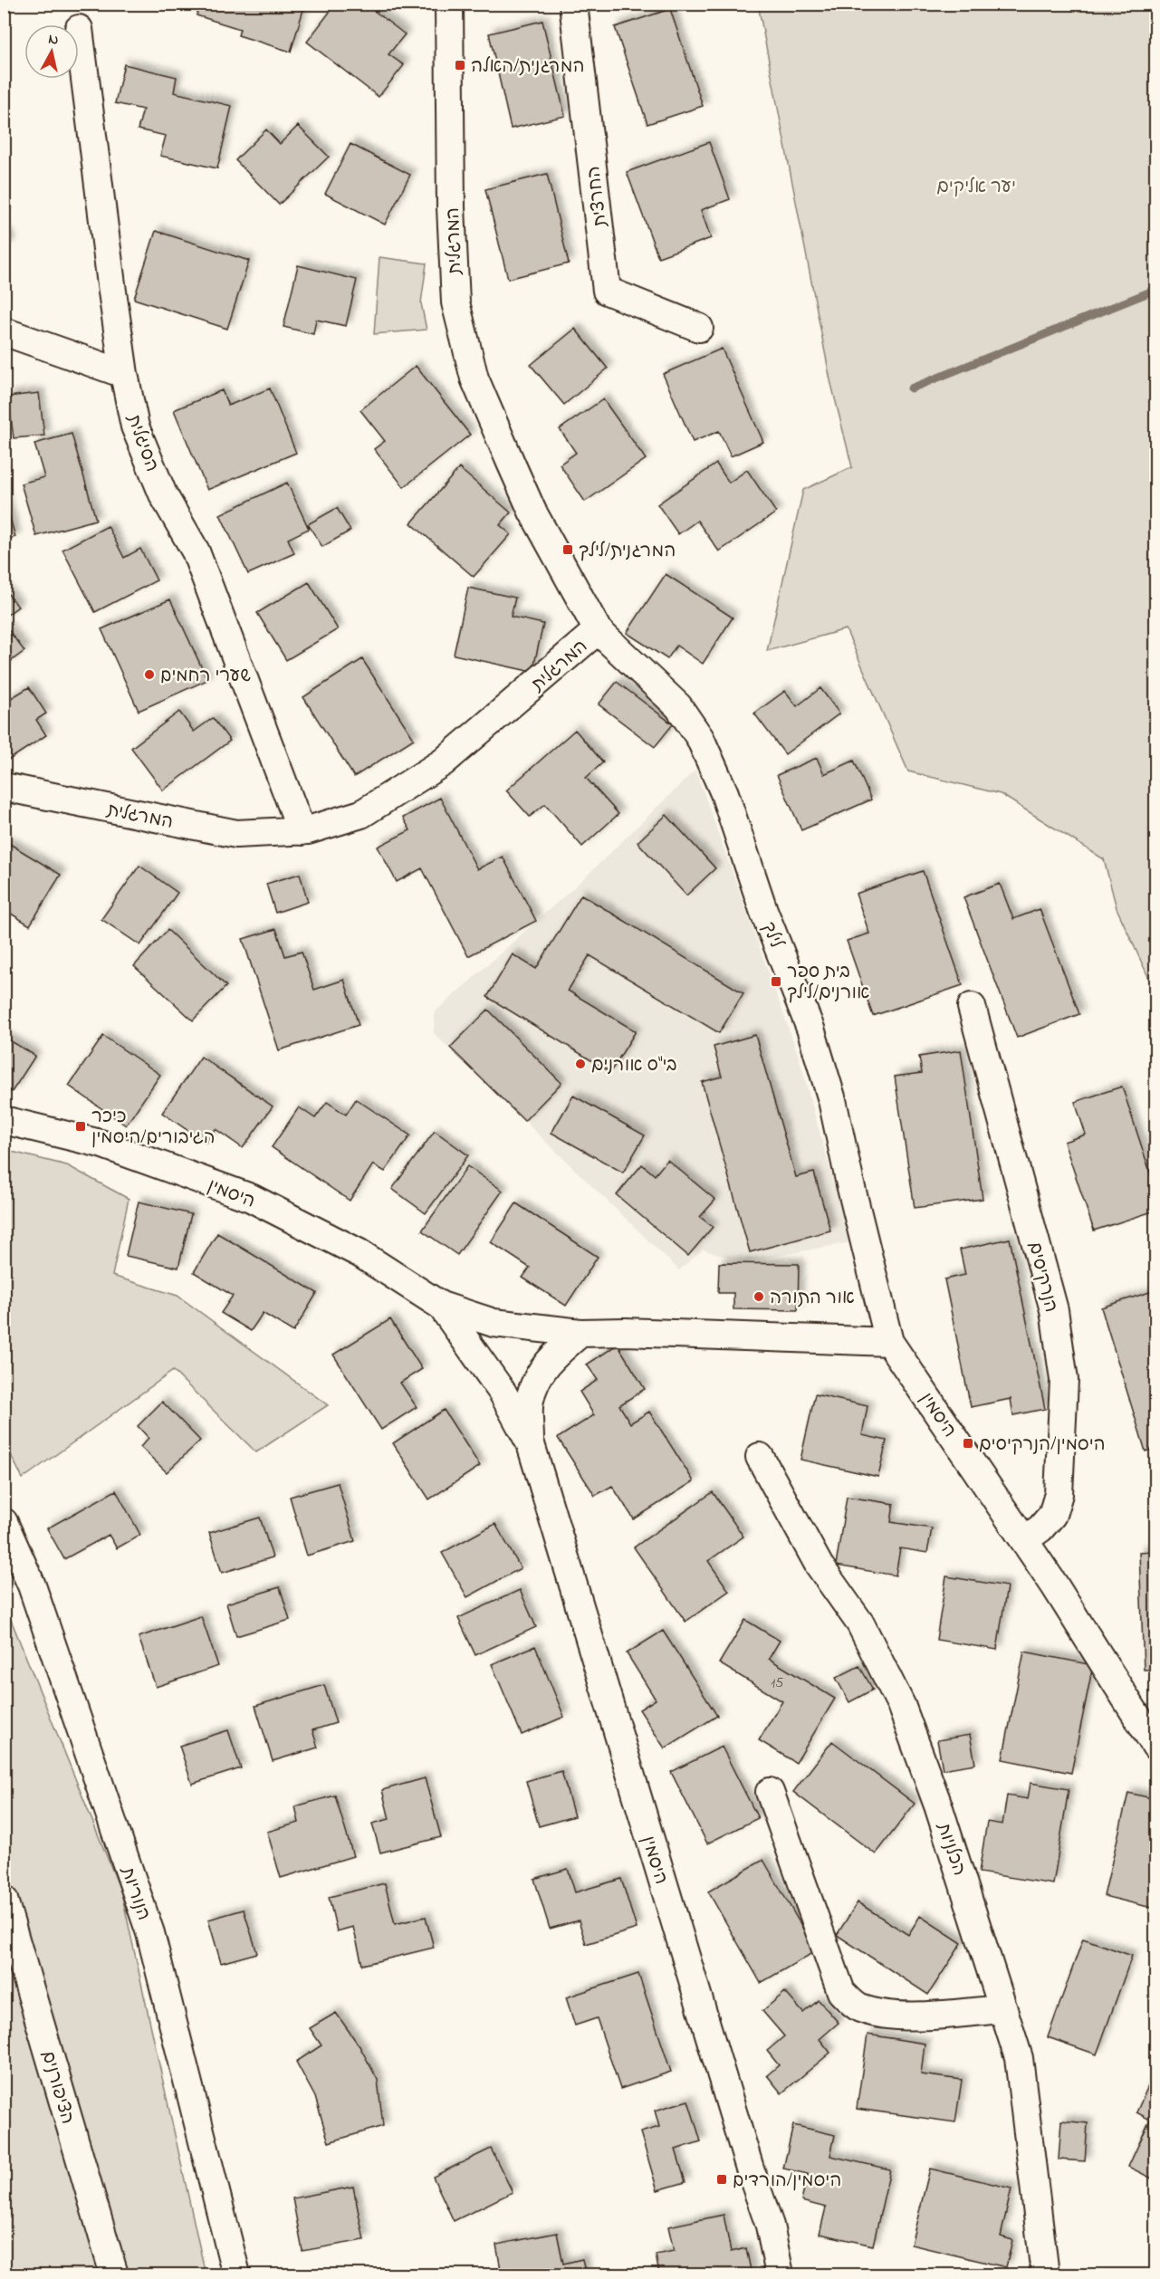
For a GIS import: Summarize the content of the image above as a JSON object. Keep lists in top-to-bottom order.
{
  "streets": {
    "street": [
      "החרצית",
      "המרגלית",
      "הסיגלית",
      "לילך",
      "היסמין",
      "הנרקיסים",
      "הכלניות",
      "הנוריות",
      "הציפורנים"
    ]
  },
  "crossings": [
    ["המרגלית", "הסיגלית"],
    ["המרגלית", "לילך"],
    ["לילך", "היסמין"],
    ["היסמין", "הנרקיסים"]
  ],
  "parks": ["יער אליקים"],
  "places": {
    "transit": [
      "המרגנית/האלה",
      "המרגנית/לילך",
      "בית ספר אורנים/לילך",
      "כיכר הגיבורים/היסמין",
      "היסמין/הנרקיסים",
      "היסמין/הורדים"
    ],
    "other": ["שערי רחמים", "בי\"ס אורנים", "אור התורה"]
  },
  "house_numbers": ["15"],
  "north": "top"
}
